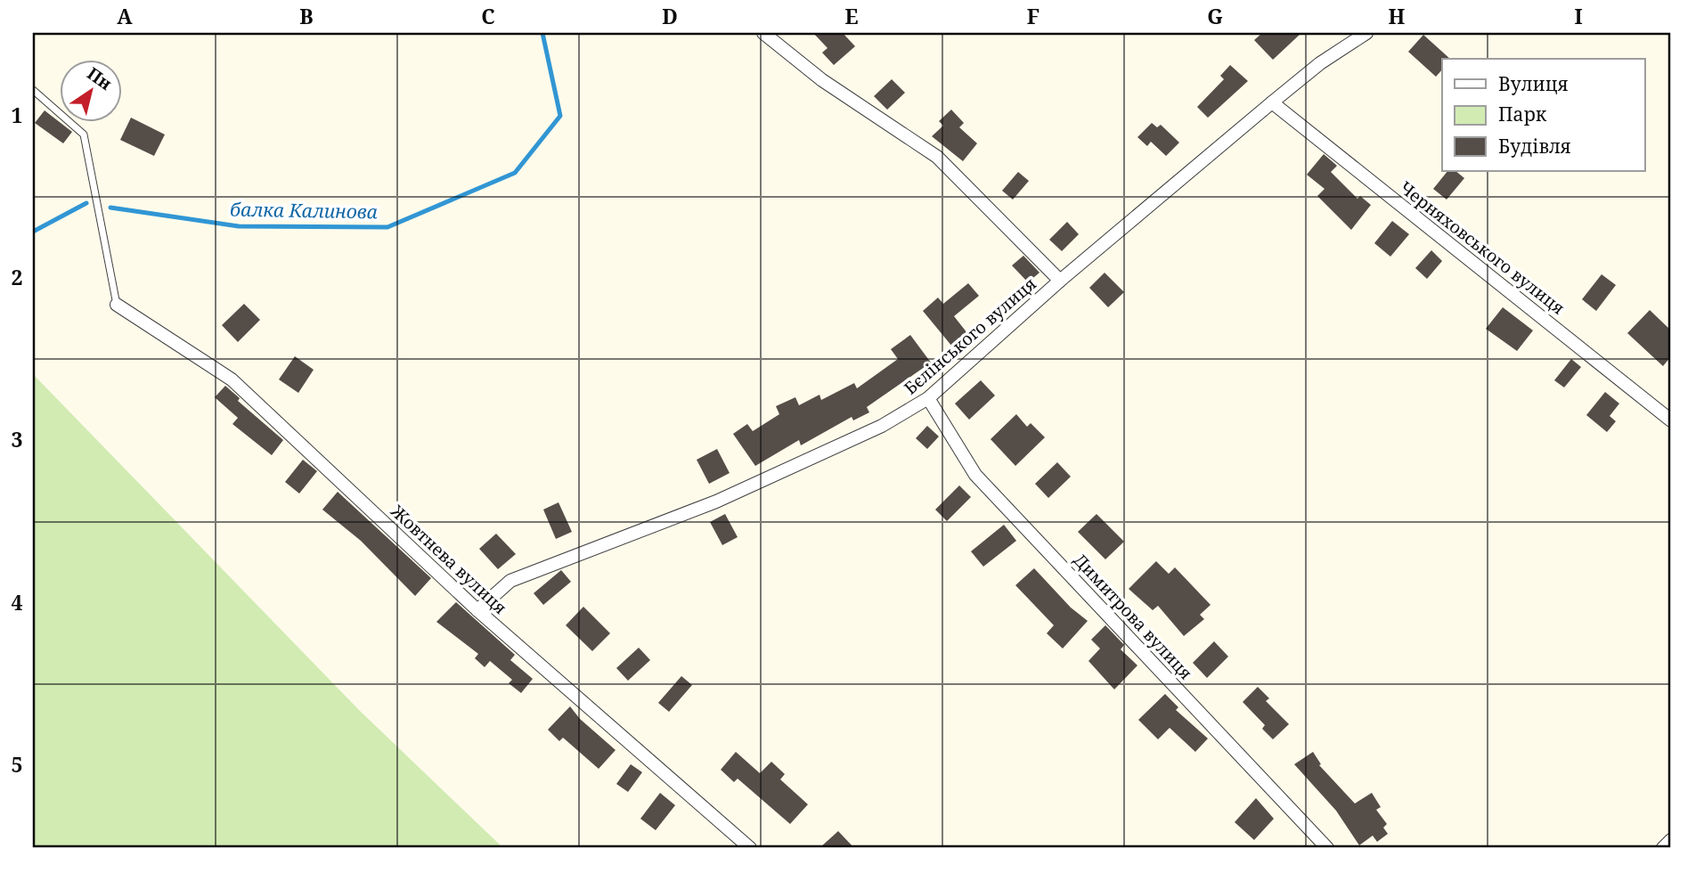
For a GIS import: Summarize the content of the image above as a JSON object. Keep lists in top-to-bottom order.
{
  "streets": {
    "street": [
      "Черняховського вулиця",
      "Бєлінського вулиця",
      "Жовтнева вулиця",
      "Димитрова вулиця"
    ]
  },
  "crossings": [
    ["Черняховського вулиця", "Бєлінського вулиця"],
    ["Бєлінського вулиця", "Жовтнева вулиця"],
    ["Бєлінського вулиця", "Димитрова вулиця"]
  ],
  "water": ["балка Калинова"],
  "legend": ["Вулиця", "Парк", "Будівля"],
  "north": "top right",
  "grid": {
    "columns": [
      "A",
      "B",
      "C",
      "D",
      "E",
      "F",
      "G",
      "H",
      "I"
    ],
    "rows": [
      "1",
      "2",
      "3",
      "4",
      "5"
    ]
  }
}
